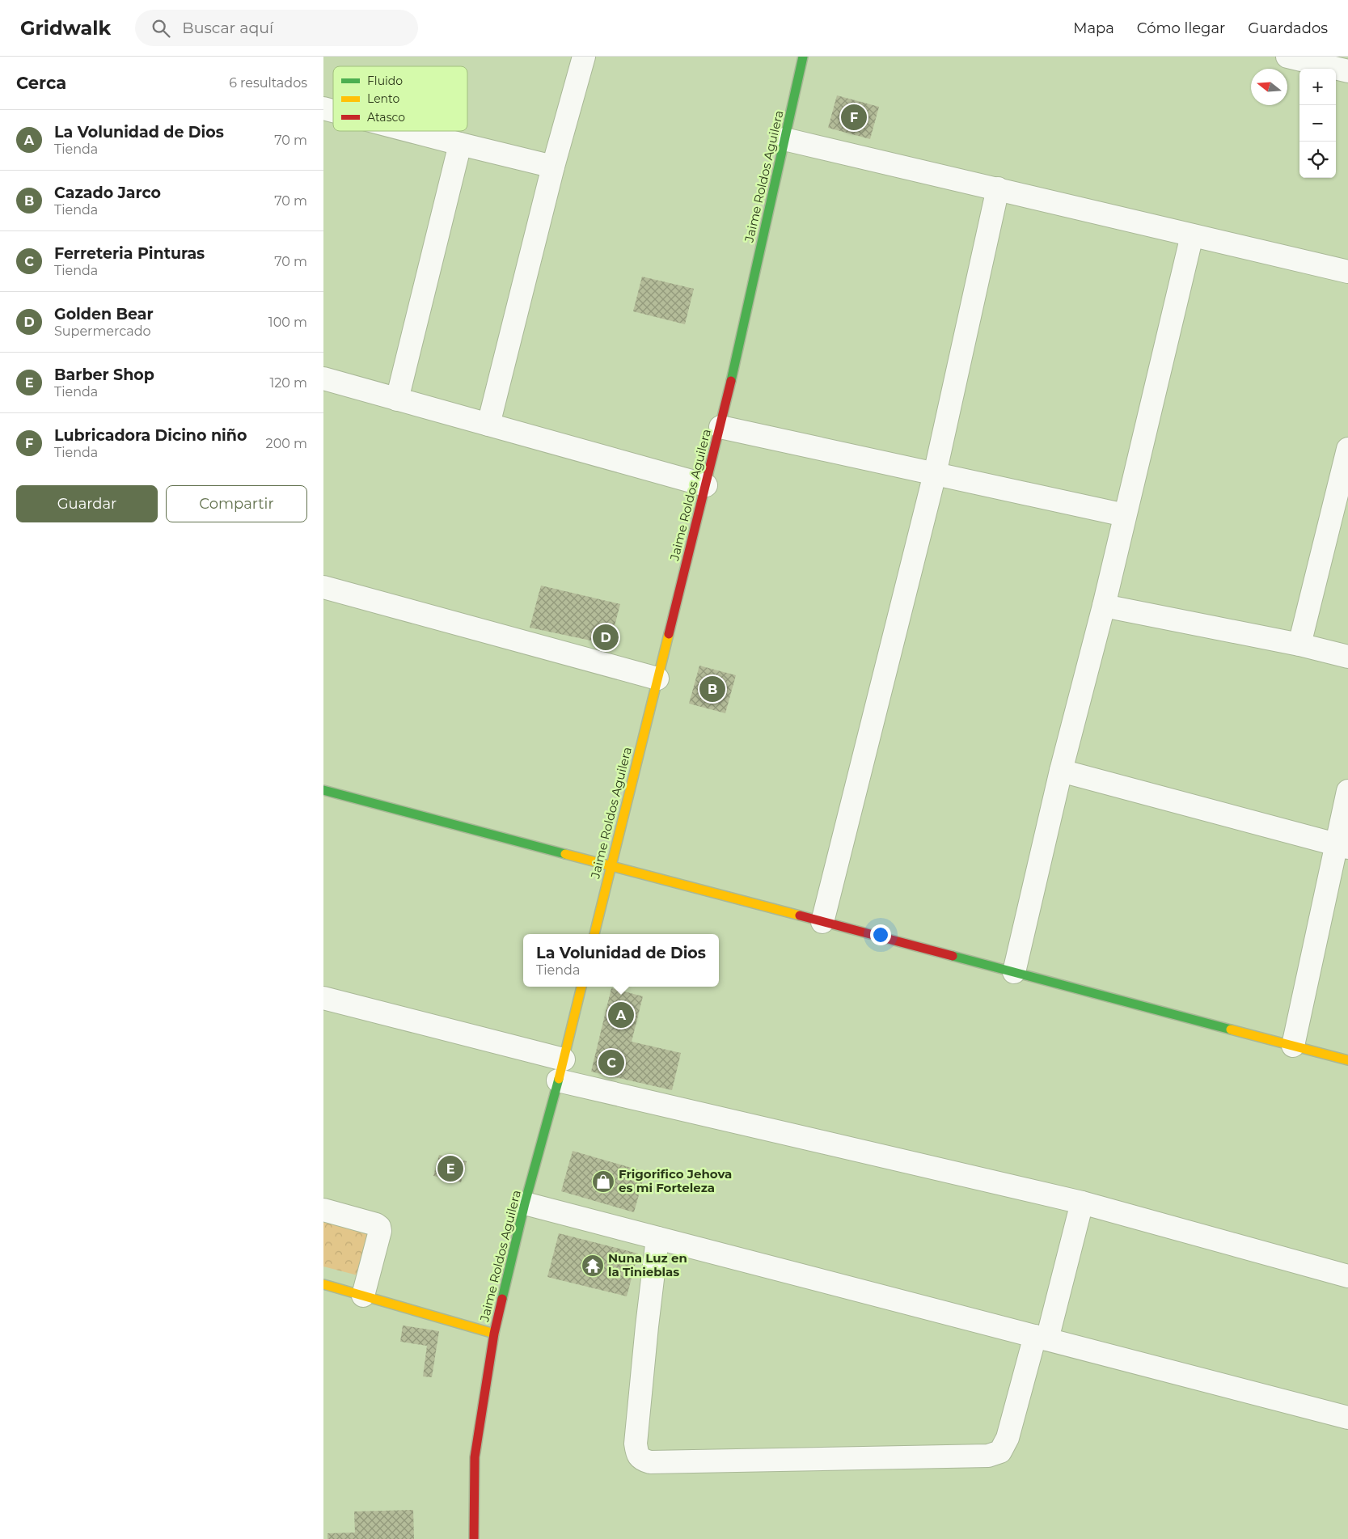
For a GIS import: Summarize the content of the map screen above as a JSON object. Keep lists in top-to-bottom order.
{
  "streets": {
    "street": ["Jaime Roldos Aguilera"]
  },
  "places": {
    "shop": ["Frigorifico Jehova es mi Forteleza"],
    "temple": ["Nuna Luz en la Tinieblas"]
  },
  "legend": ["Fluido", "Lento", "Atasco"],
  "north": "left",
  "page": {
    "header": "Gridwalk",
    "search": "Buscar aquí",
    "nav": ["Mapa", "Cómo llegar", "Guardados"],
    "heading": ["Cerca", "6 resultados"],
    "map_buttons": ["+", "−"],
    "pins": [
      "F",
      "D",
      "B",
      "A",
      "C",
      "E"
    ],
    "list": [
      {
        "mark": "A",
        "name": "La Volunidad de Dios",
        "note": "Tienda",
        "value": "70 m"
      },
      {
        "mark": "B",
        "name": "Cazado Jarco",
        "note": "Tienda",
        "value": "70 m"
      },
      {
        "mark": "C",
        "name": "Ferreteria Pinturas",
        "note": "Tienda",
        "value": "70 m"
      },
      {
        "mark": "D",
        "name": "Golden Bear",
        "note": "Supermercado",
        "value": "100 m"
      },
      {
        "mark": "E",
        "name": "Barber Shop",
        "note": "Tienda",
        "value": "120 m"
      },
      {
        "mark": "F",
        "name": "Lubricadora Dicino niño",
        "note": "Tienda",
        "value": "200 m"
      }
    ],
    "buttons": ["Guardar", "Compartir"],
    "popup": ["La Volunidad de Dios", "Tienda"]
  }
}
